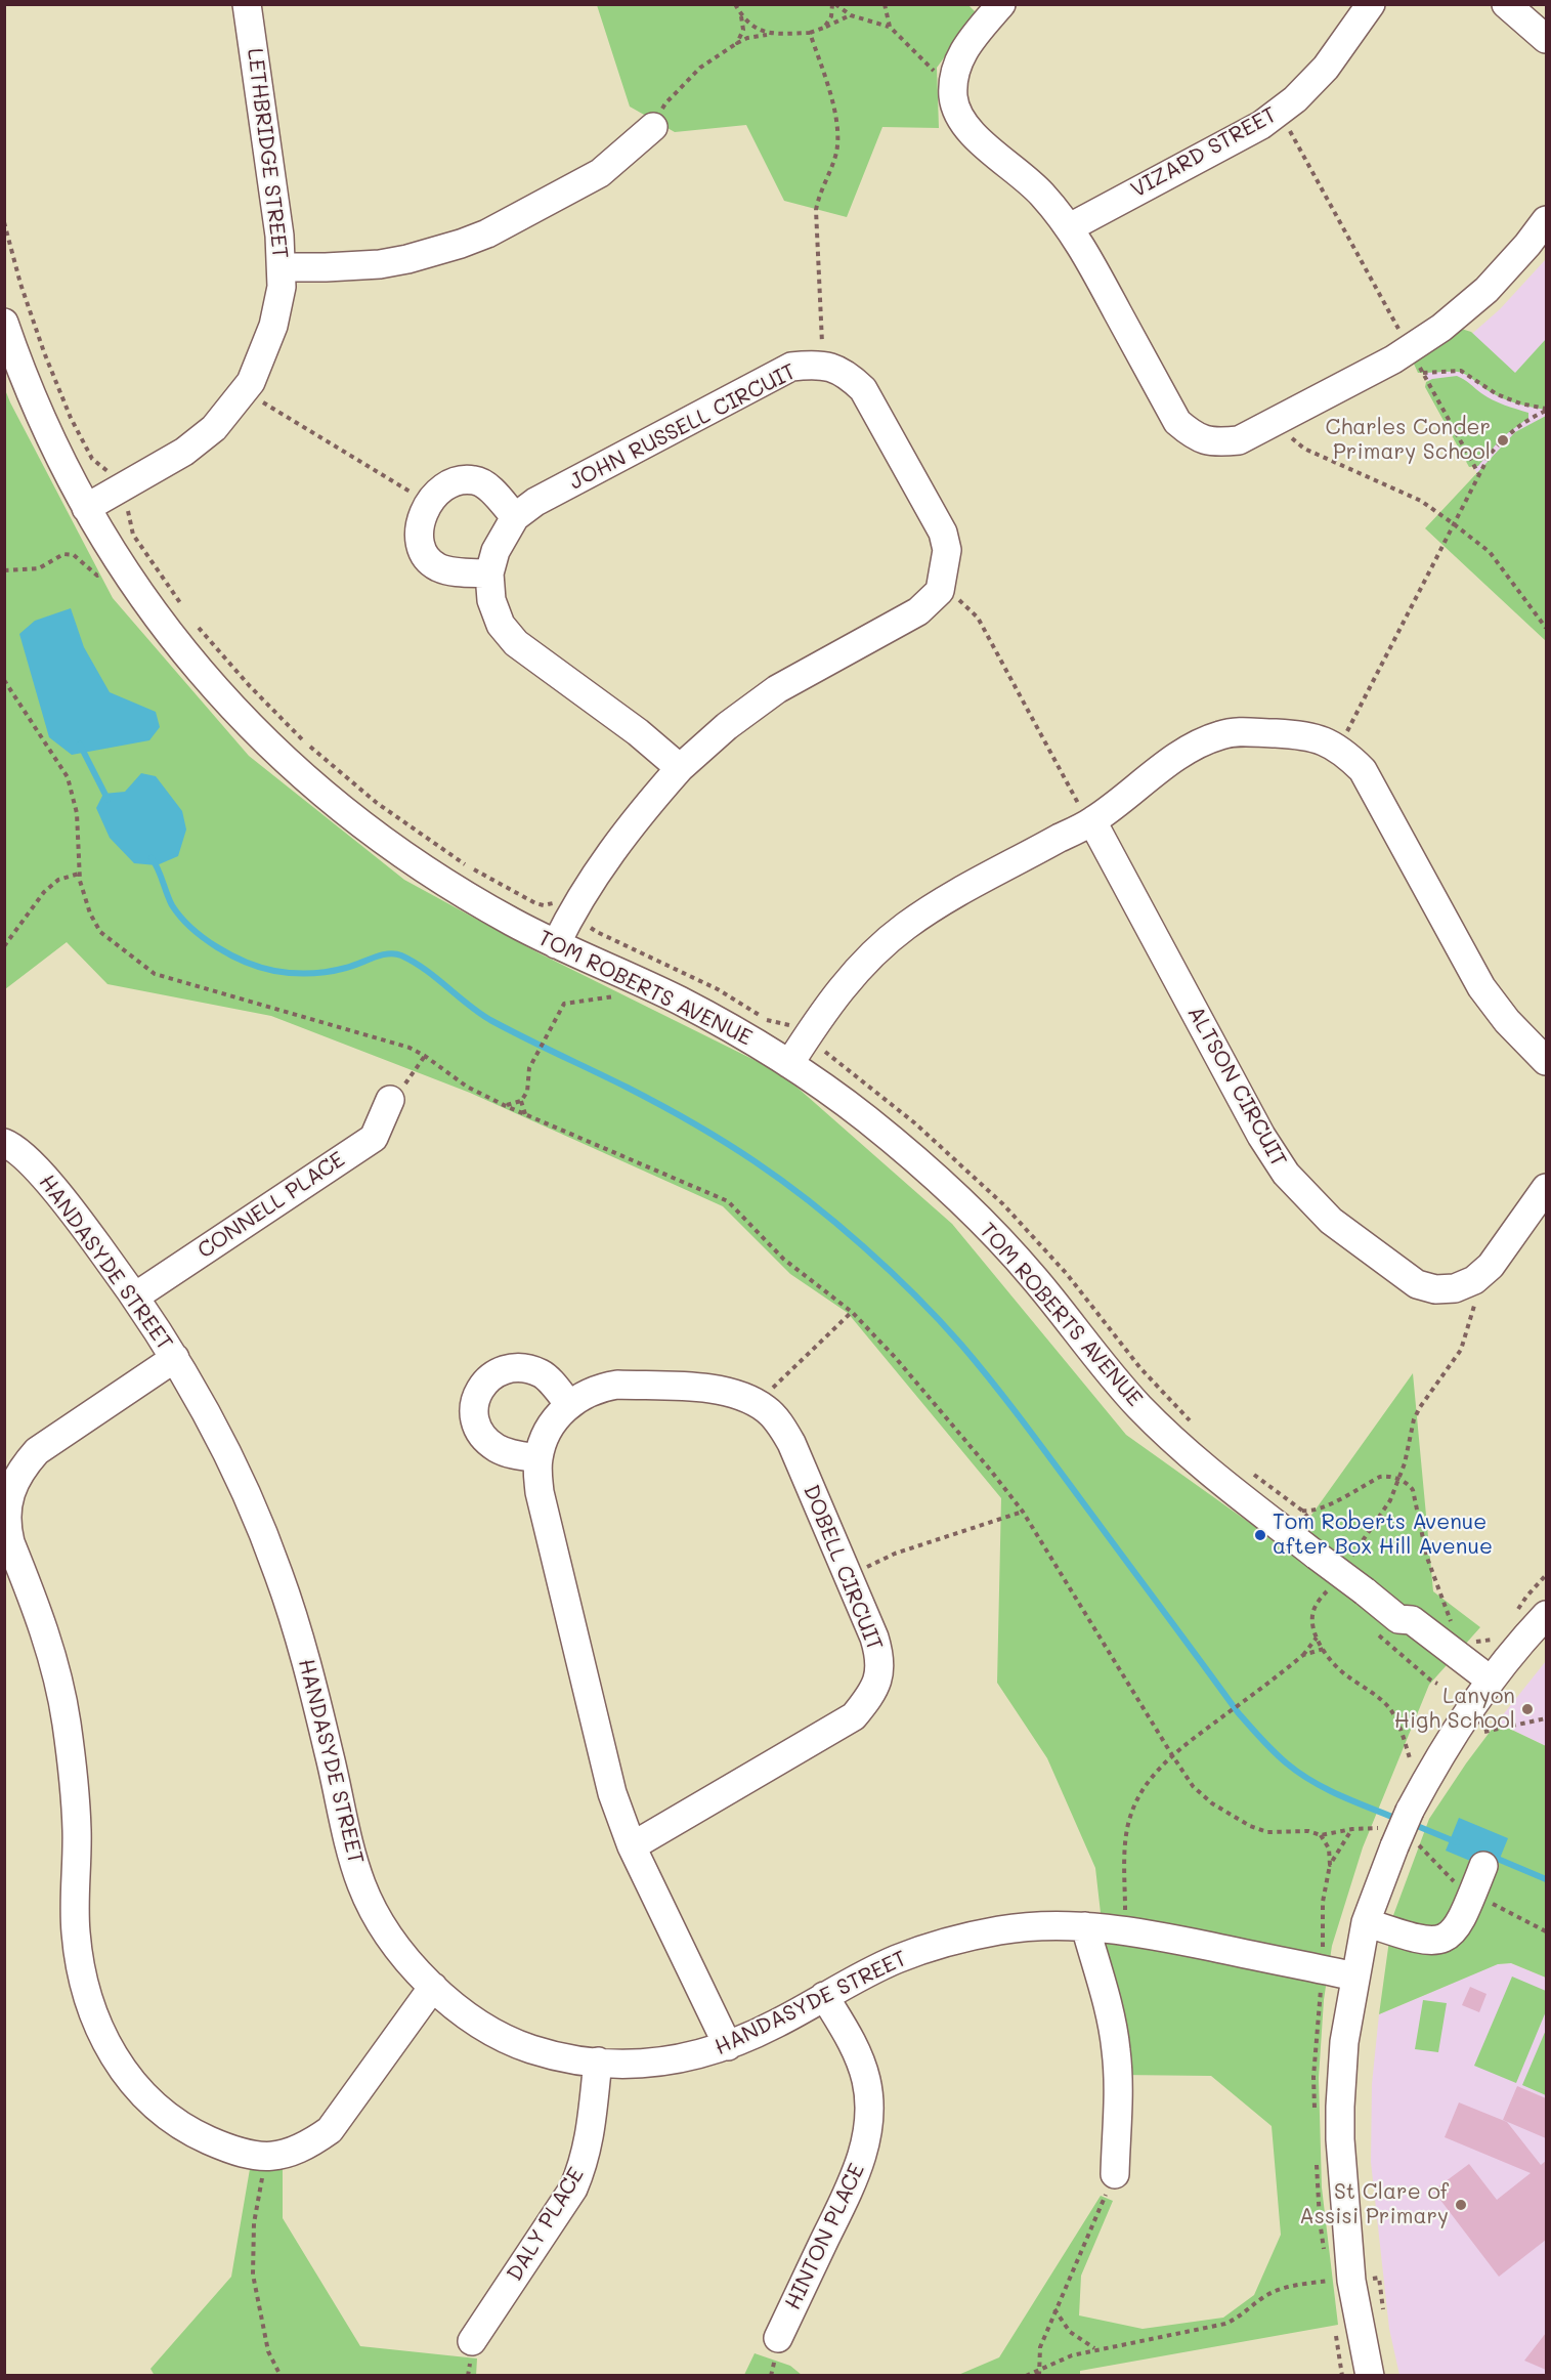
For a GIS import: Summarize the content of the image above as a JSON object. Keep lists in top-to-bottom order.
{
  "streets": {
    "street": [
      "VIZARD STREET",
      "LETHBRIDGE STREET",
      "JOHN RUSSELL CIRCUIT",
      "TOM ROBERTS AVENUE",
      "ALTSON CIRCUIT",
      "CONNELL PLACE",
      "HANDASYDE STREET",
      "DOBELL CIRCUIT",
      "DALY PLACE",
      "HINTON PLACE"
    ]
  },
  "crossings": [
    ["LETHBRIDGE STREET", "TOM ROBERTS AVENUE"],
    ["CONNELL PLACE", "HANDASYDE STREET"],
    ["HANDASYDE STREET", "DOBELL CIRCUIT"],
    ["HANDASYDE STREET", "DALY PLACE"],
    ["HANDASYDE STREET", "HINTON PLACE"]
  ],
  "places": [
    "Charles Conder Primary School",
    "Tom Roberts Avenue after Box Hill Avenue",
    "Lanyon High School",
    "St Clare of Assisi Primary"
  ]
}
